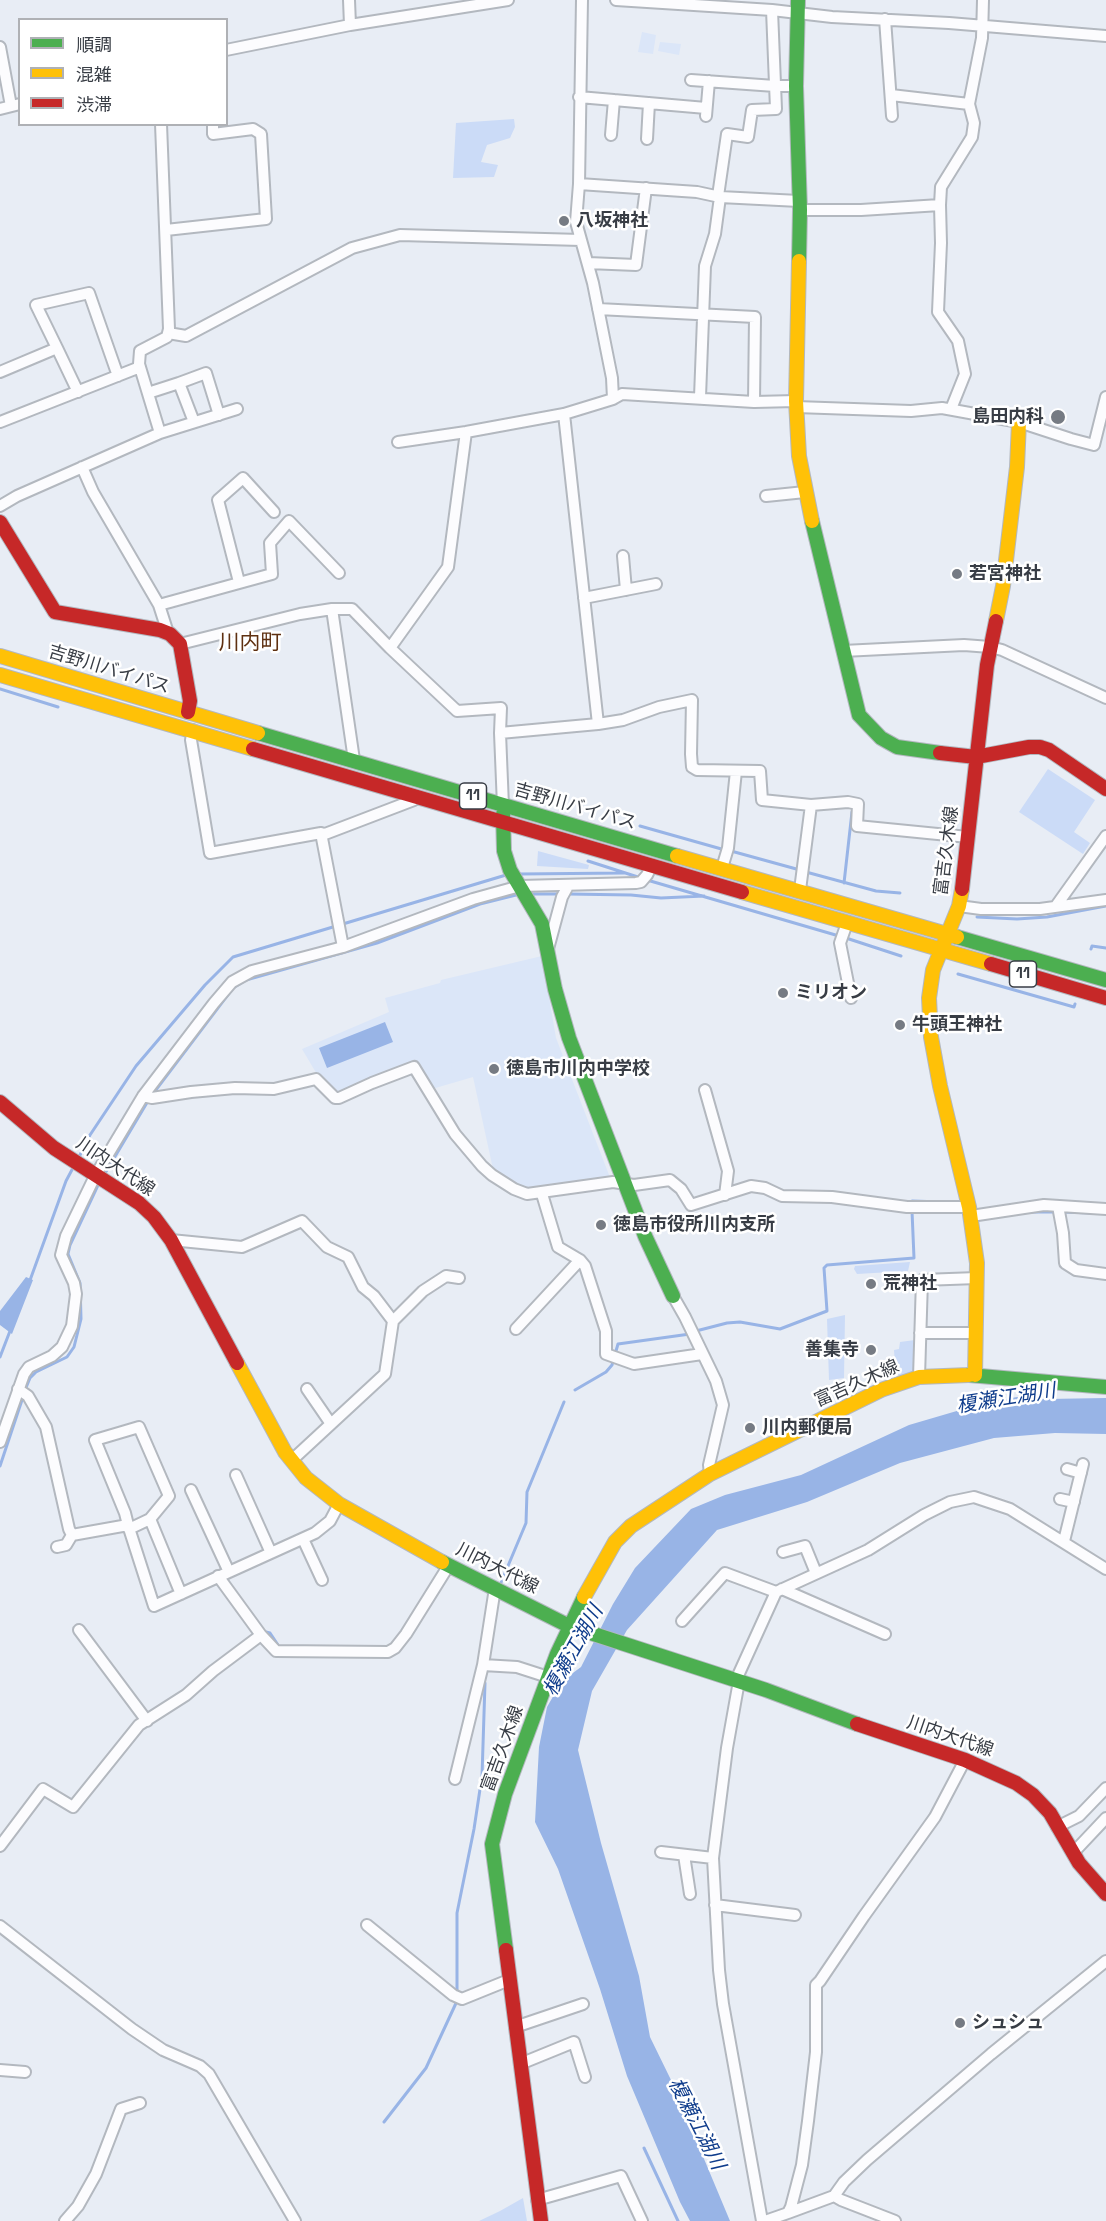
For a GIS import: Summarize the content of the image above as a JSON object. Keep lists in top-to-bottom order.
{
  "streets": {
    "main road": [
      "吉野川バイパス",
      "11",
      "富吉久木線",
      "川内大代線"
    ]
  },
  "crossings": [
    ["吉野川バイパス", "富吉久木線"],
    ["富吉久木線", "川内大代線"]
  ],
  "districts": ["川内町"],
  "water": ["榎瀬江湖川"],
  "places": [
    "八坂神社",
    "島田内科",
    "若宮神社",
    "ミリオン",
    "牛頭王神社",
    "徳島市川内中学校",
    "徳島市役所川内支所",
    "荒神社",
    "善集寺",
    "川内郵便局",
    "シュシュ"
  ],
  "legend": ["順調", "混雑", "渋滞"]
}
